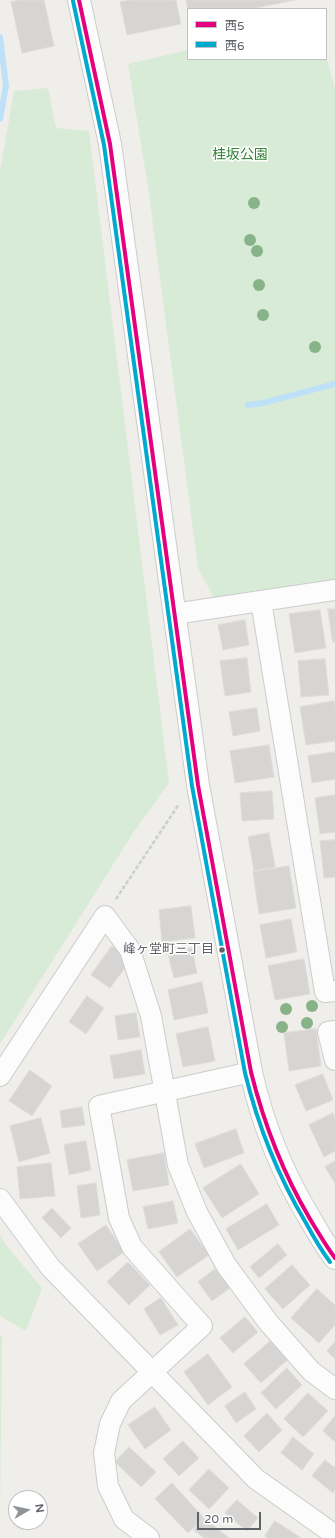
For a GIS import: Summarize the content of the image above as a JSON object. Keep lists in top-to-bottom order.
{
  "parks": ["桂坂公園"],
  "places": ["峰ヶ堂町三丁目"],
  "lines": ["transit line 西5", "transit line 西6"],
  "legend": ["西5", "西6"],
  "scale_bar": "20 m",
  "north": "right"
}
